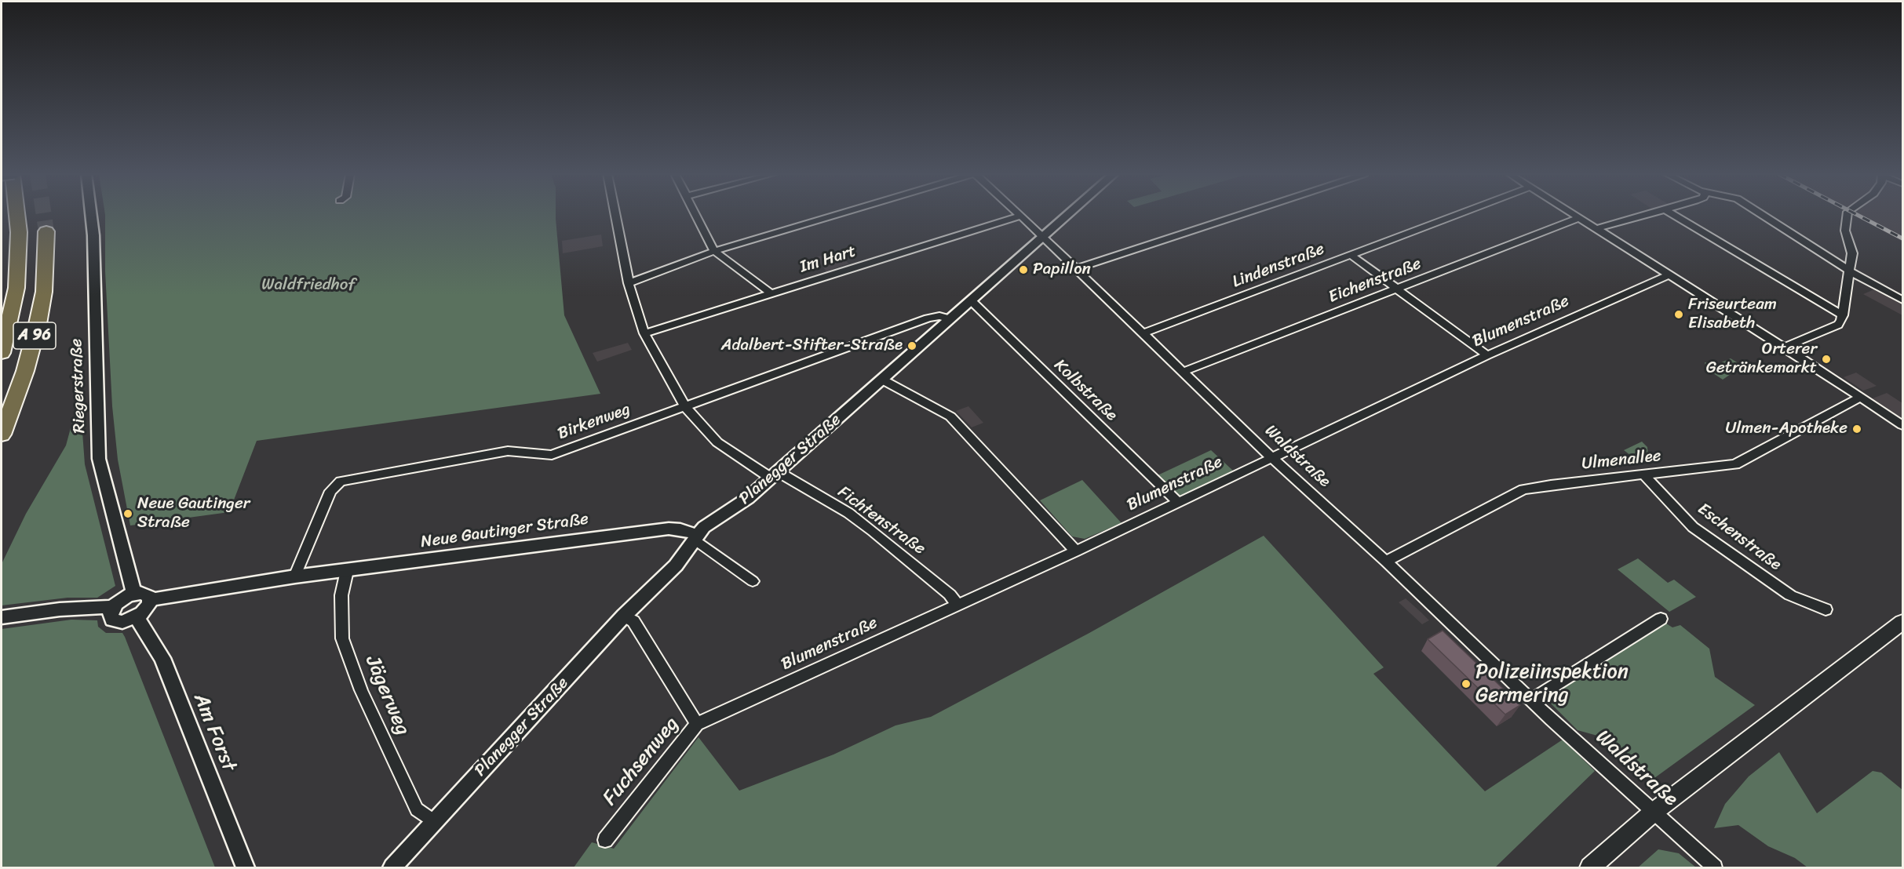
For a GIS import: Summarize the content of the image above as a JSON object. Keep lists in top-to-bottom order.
{
  "streets": {
    "highway": ["A 96"],
    "street": [
      "Im Hart",
      "Lindenstraße",
      "Eichenstraße",
      "Blumenstraße",
      "Riegerstraße",
      "Kolbstraße",
      "Birkenweg",
      "Waldstraße",
      "Planegger Straße",
      "Ulmenallee",
      "Fichtenstraße",
      "Neue Gautinger Straße",
      "Eschenstraße",
      "Jägerweg",
      "Am Forst",
      "Fuchsenweg"
    ]
  },
  "crossings": [
    ["Im Hart", "Waldstraße"],
    ["Im Hart", "Fichtenstraße"],
    ["Lindenstraße", "Waldstraße"],
    ["Eichenstraße", "Waldstraße"],
    ["Blumenstraße", "Kolbstraße"],
    ["Blumenstraße", "Waldstraße"],
    ["Blumenstraße", "Fichtenstraße"],
    ["Blumenstraße", "Fuchsenweg"],
    ["Kolbstraße", "Planegger Straße"],
    ["Birkenweg", "Planegger Straße"],
    ["Birkenweg", "Fichtenstraße"],
    ["Birkenweg", "Neue Gautinger Straße"],
    ["Waldstraße", "Planegger Straße"],
    ["Waldstraße", "Ulmenallee"],
    ["Planegger Straße", "Fichtenstraße"],
    ["Planegger Straße", "Neue Gautinger Straße"],
    ["Planegger Straße", "Jägerweg"],
    ["Planegger Straße", "Fuchsenweg"],
    ["Ulmenallee", "Eschenstraße"],
    ["Neue Gautinger Straße", "Jägerweg"]
  ],
  "parks": ["Waldfriedhof"],
  "places": [
    "Papillon",
    "Friseurteam Elisabeth",
    "Adalbert-Stifter-Straße",
    "Orterer Getränkemarkt",
    "Ulmen-Apotheke",
    "Neue Gautinger Straße",
    "Polizeiinspektion Germering"
  ]
}
